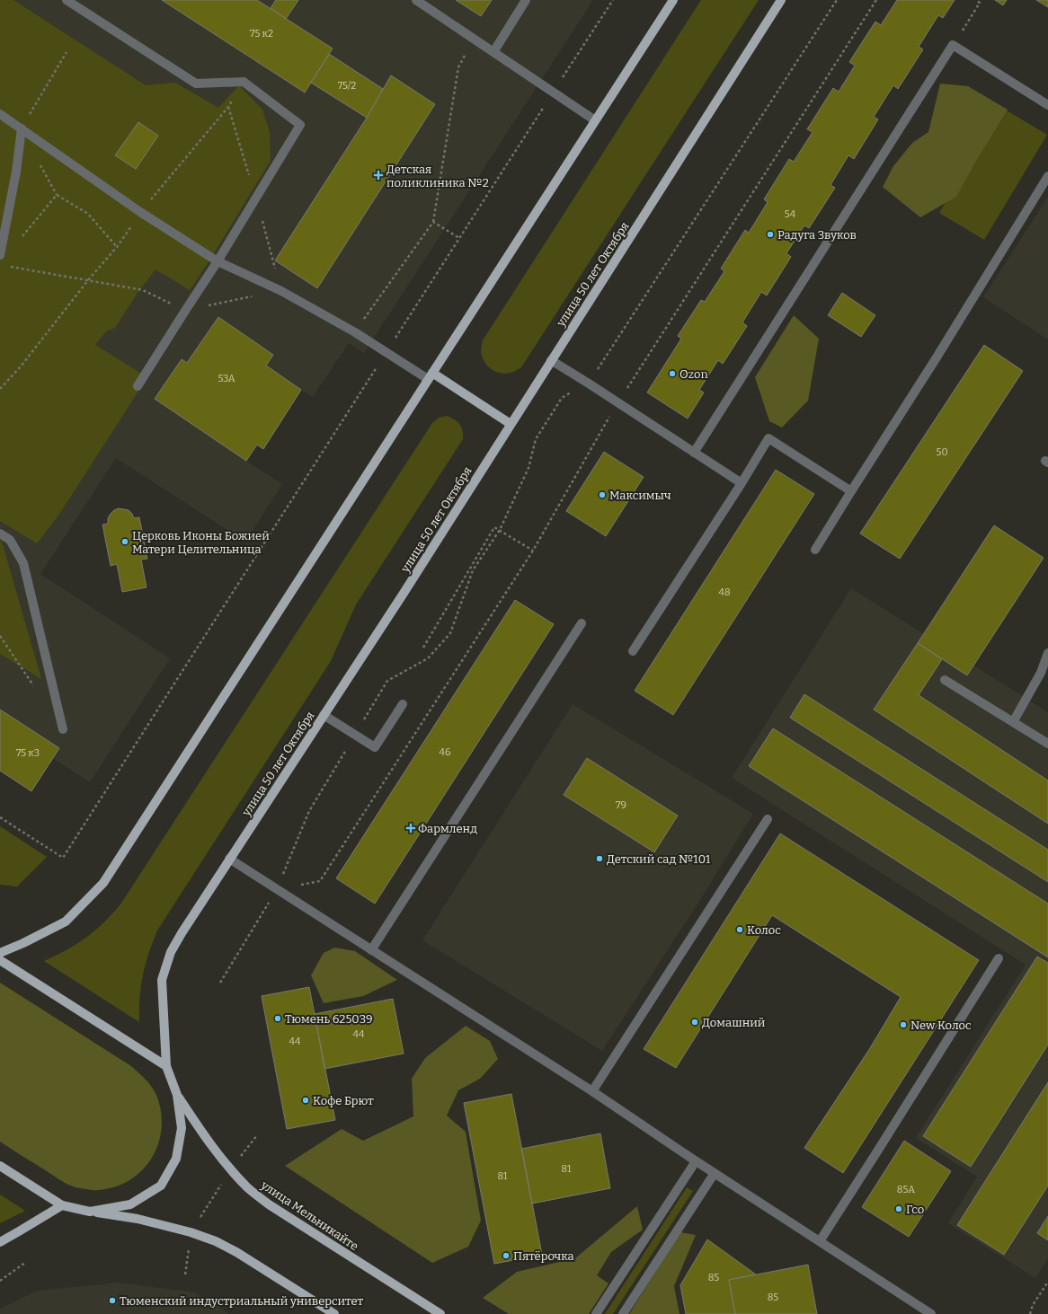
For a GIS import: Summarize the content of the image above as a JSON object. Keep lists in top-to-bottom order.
{
  "streets": {
    "main road": ["улица 50 лет Октября", "улица Мельникайте"]
  },
  "crossings": [
    ["улица 50 лет Октября", "улица Мельникайте"]
  ],
  "places": {
    "health": ["Детская поликлиника №2", "Фармленд"],
    "other": [
      "Радуга Звуков",
      "Ozon",
      "Максимыч",
      "Церковь Иконы Божией Матери Целительница",
      "Детский сад №101",
      "Колос",
      "Тюмень 625039",
      "Домашний",
      "New Колос",
      "Кофе Брют",
      "Гсо",
      "Пятёрочка",
      "Тюменский индустриальный университет"
    ]
  },
  "house_numbers": [
    "75 к2",
    "75/2",
    "54",
    "53А",
    "50",
    "48",
    "46",
    "75 к3",
    "79",
    "44",
    "44",
    "81",
    "81",
    "85А",
    "85",
    "85"
  ]
}
